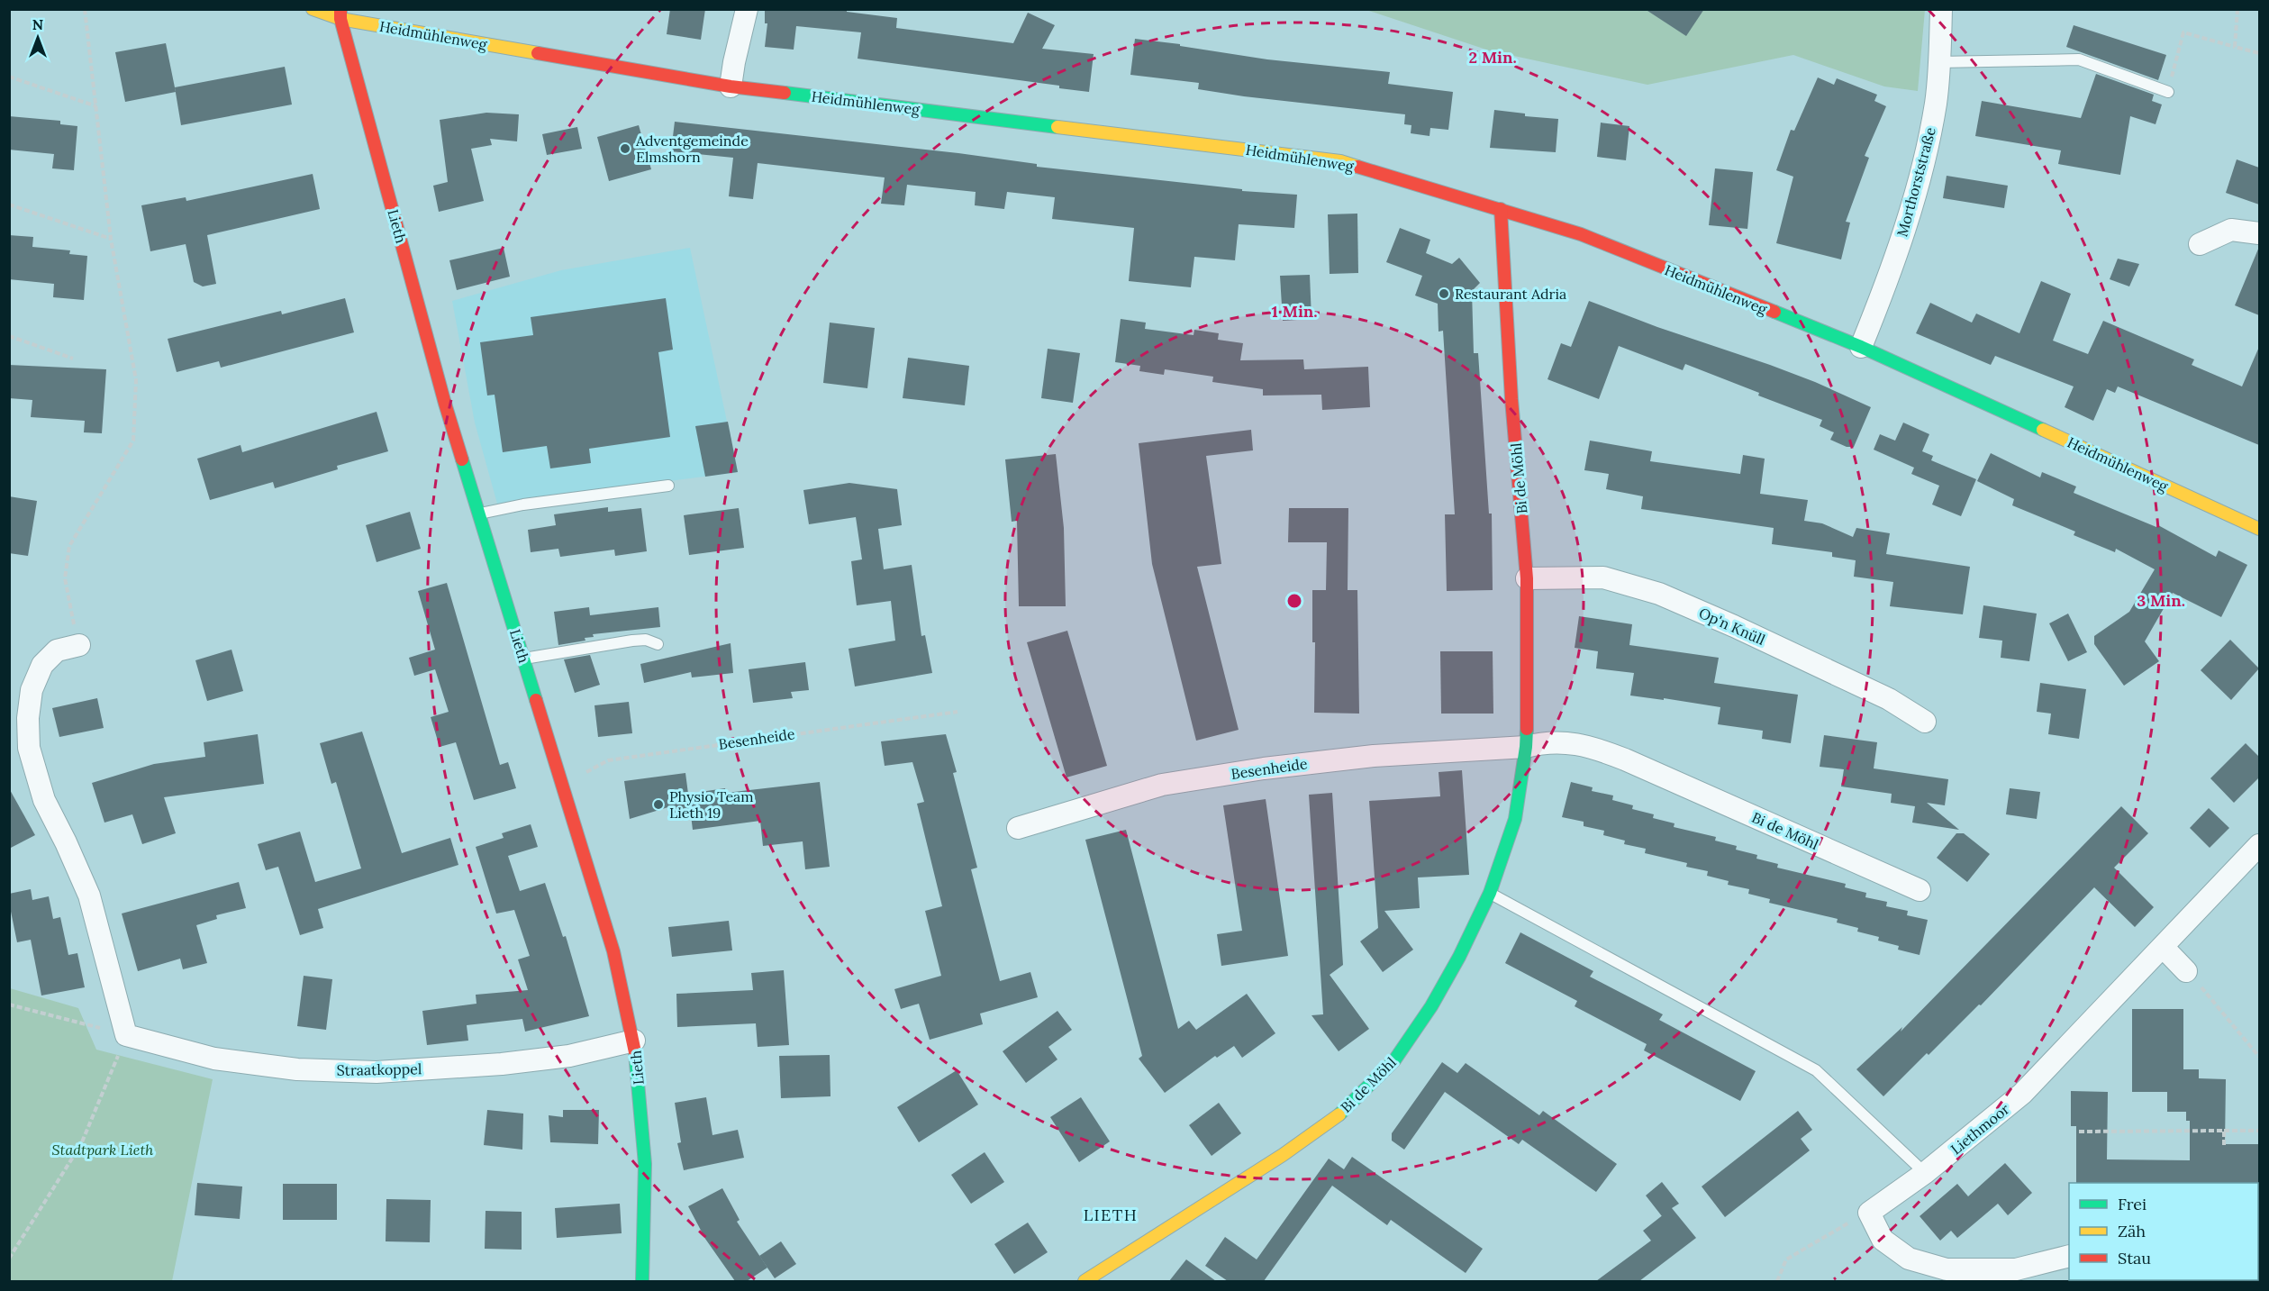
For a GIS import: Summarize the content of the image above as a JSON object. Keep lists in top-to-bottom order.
{
  "streets": {
    "street": [
      "Heidmühlenweg",
      "Morthorststraße",
      "Lieth",
      "Bi de Möhl",
      "Op'n Knüll",
      "Besenheide",
      "Straatkoppel",
      "Liethmoor"
    ]
  },
  "crossings": [
    ["Heidmühlenweg", "Morthorststraße"],
    ["Heidmühlenweg", "Lieth"],
    ["Heidmühlenweg", "Bi de Möhl"],
    ["Lieth", "Besenheide"],
    ["Lieth", "Straatkoppel"],
    ["Bi de Möhl", "Op'n Knüll"],
    ["Bi de Möhl", "Besenheide"]
  ],
  "districts": ["LIETH"],
  "parks": ["Stadtpark Lieth"],
  "places": ["Adventgemeinde Elmshorn", "Restaurant Adria", "Physio Team Lieth 19"],
  "legend": ["Frei", "Zäh", "Stau"],
  "north": "top",
  "rings": ["2 Min.", "1 Min.", "3 Min."]
}
